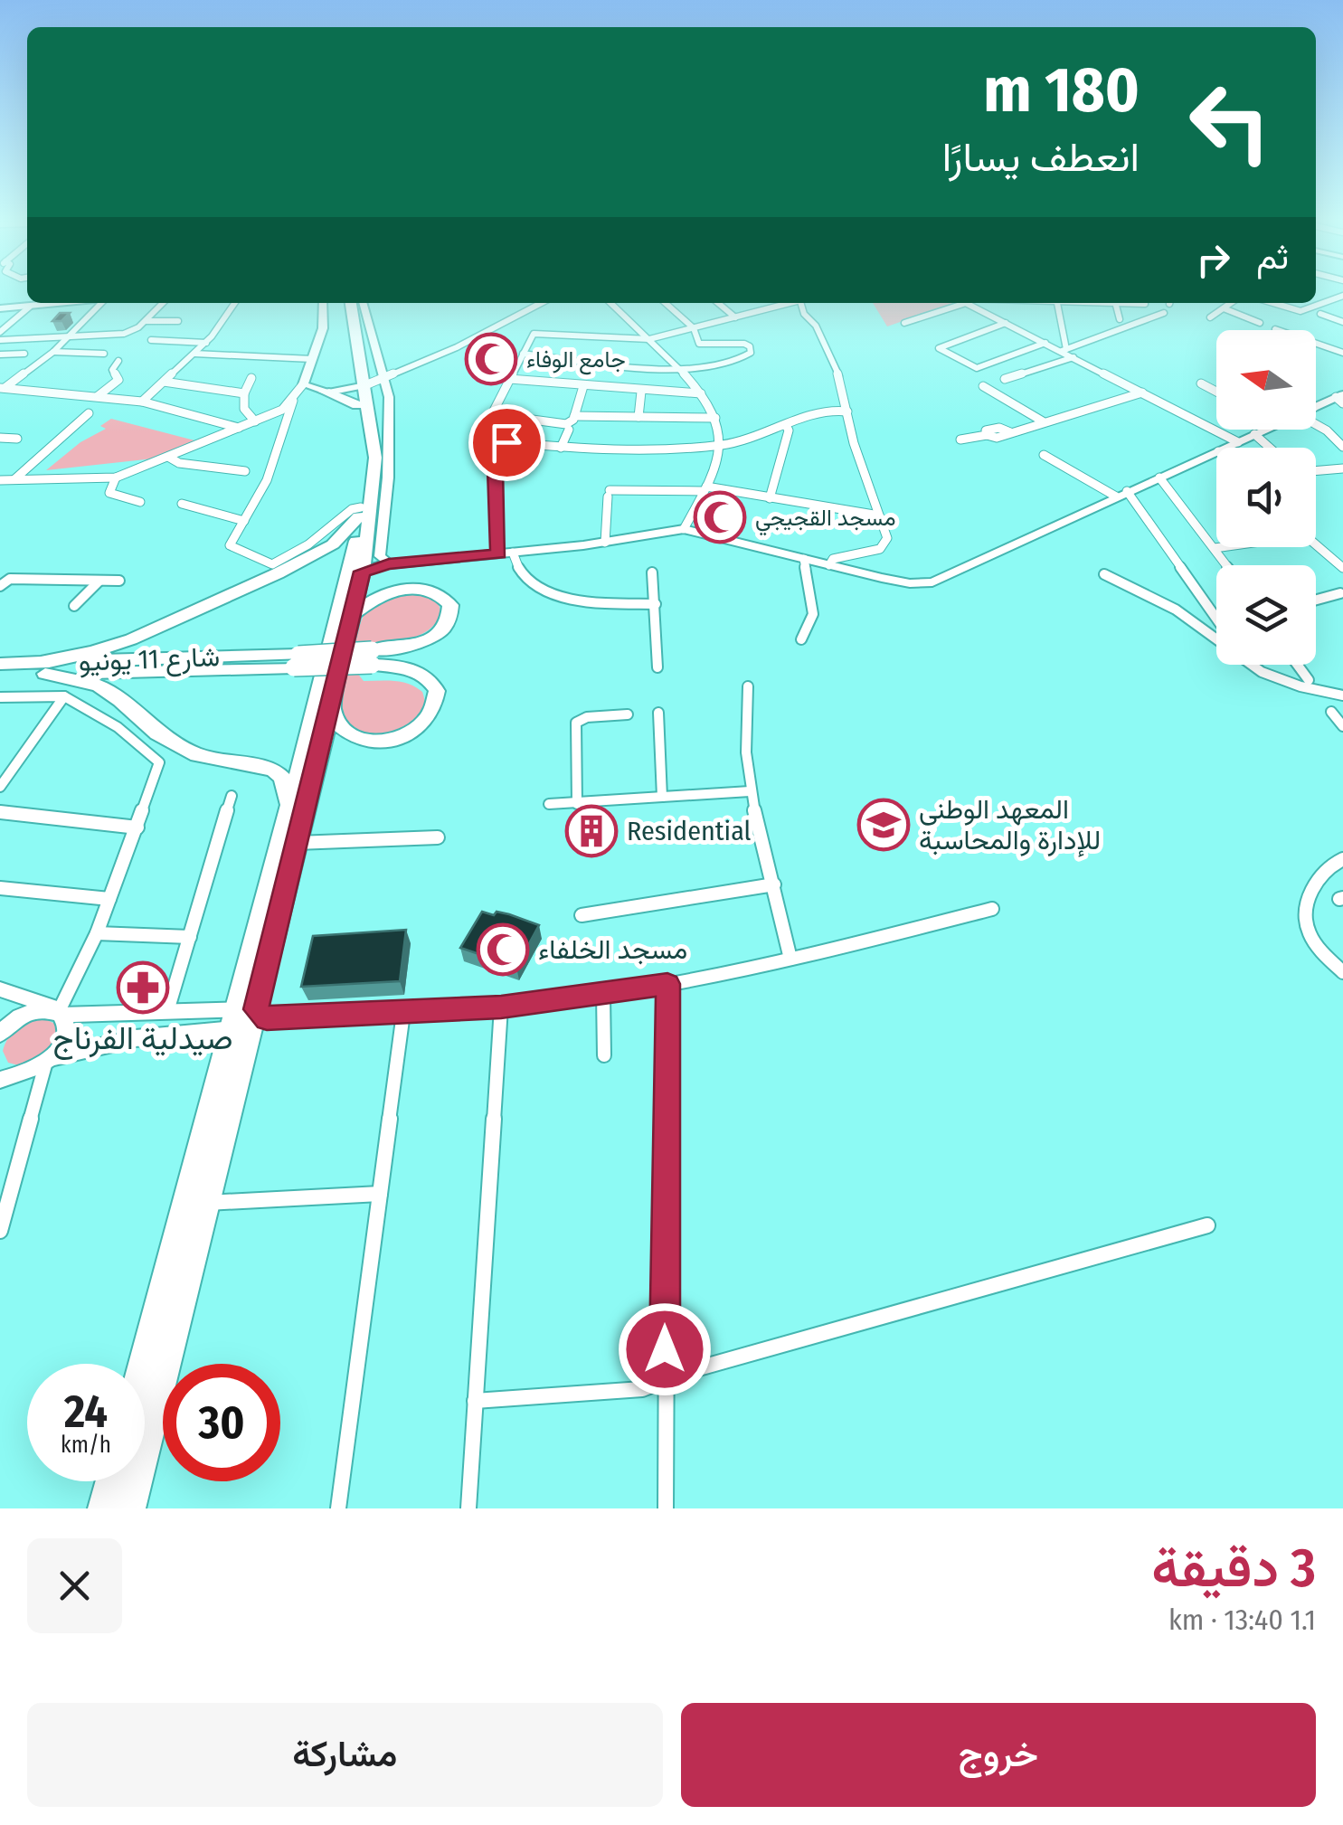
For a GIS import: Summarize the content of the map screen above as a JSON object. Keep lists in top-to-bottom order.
{
  "streets": {
    "highway": ["شارع 11 يونيو"]
  },
  "places": {
    "mosque": ["جامع الوفاء", "مسجد القجيجي", "مسجد الخلفاء"],
    "school or university": ["المعهد الوطني للإدارة والمحاسبة"],
    "building": ["Residential"],
    "pharmacy": ["صيدلية الفرناج"]
  },
  "north": "left",
  "page": {
    "turn": ["180 m", "انعطف يسارًا"],
    "then": "ثم",
    "speed": "24 km/h",
    "limit": "30",
    "heading": ["3 دقيقة", "1.1 km · 13:40"],
    "buttons": ["خروج", "مشاركة"]
  }
}
